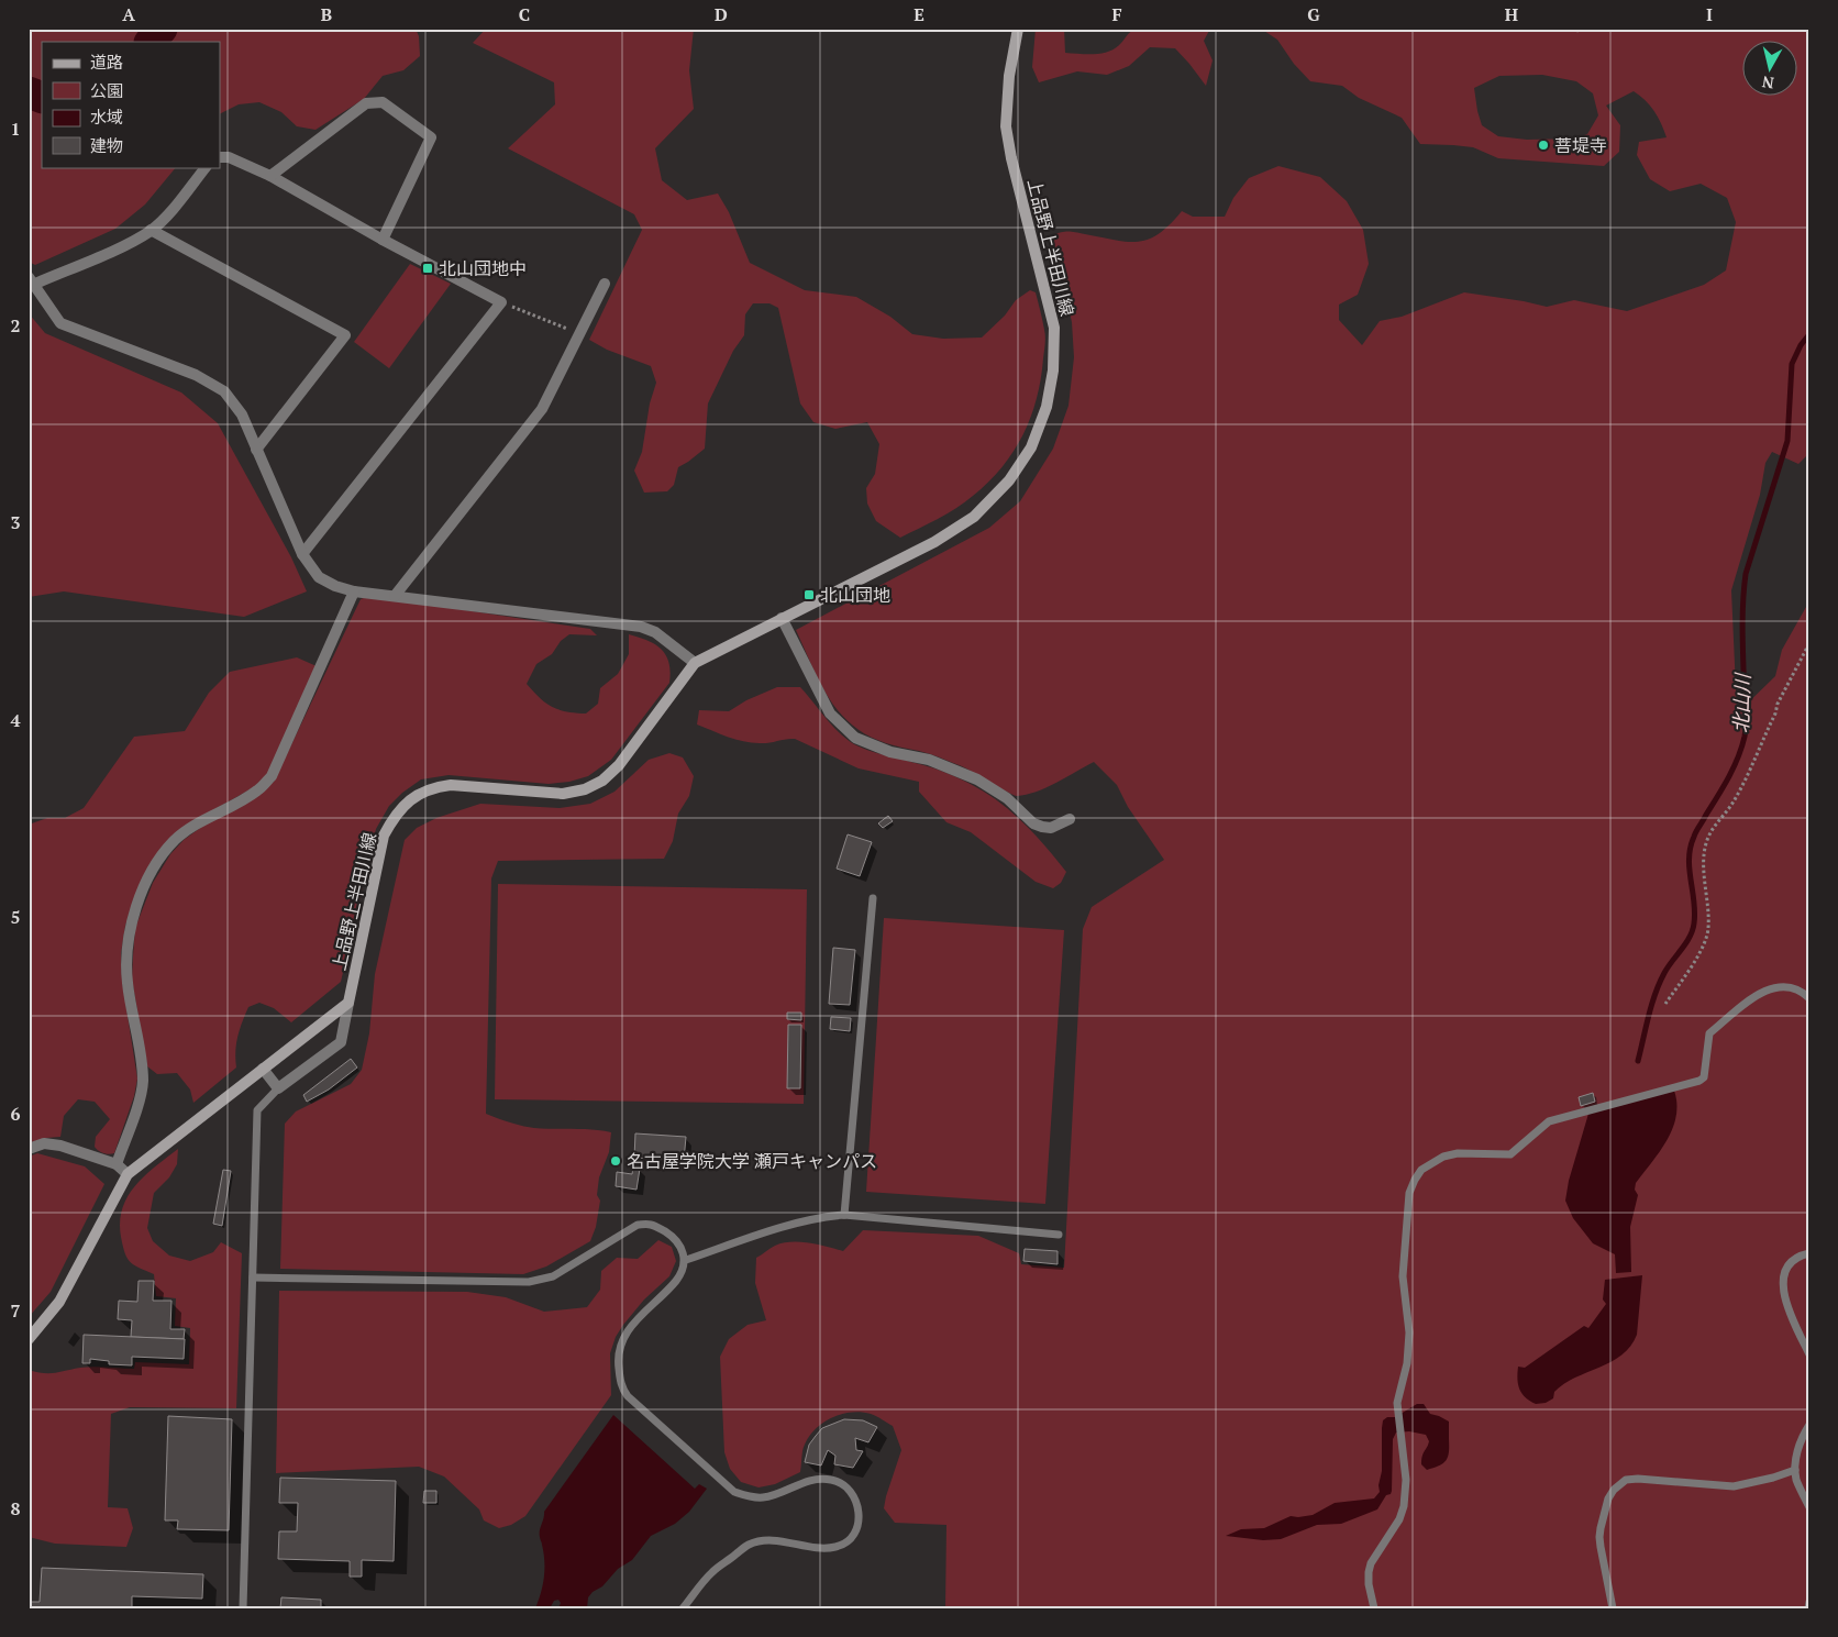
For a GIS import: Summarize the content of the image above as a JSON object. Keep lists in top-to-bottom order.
{
  "streets": {
    "street": ["上品野上半田川線"]
  },
  "water": ["北山川"],
  "places": {
    "other": ["菩堤寺", "名古屋学院大学 瀬戸キャンパス"],
    "transit": ["北山団地中", "北山団地"]
  },
  "legend": [
    "道路",
    "公園",
    "水域",
    "建物"
  ],
  "north": "bottom",
  "grid": {
    "columns": [
      "A",
      "B",
      "C",
      "D",
      "E",
      "F",
      "G",
      "H",
      "I"
    ],
    "rows": [
      "1",
      "2",
      "3",
      "4",
      "5",
      "6",
      "7",
      "8"
    ]
  }
}
